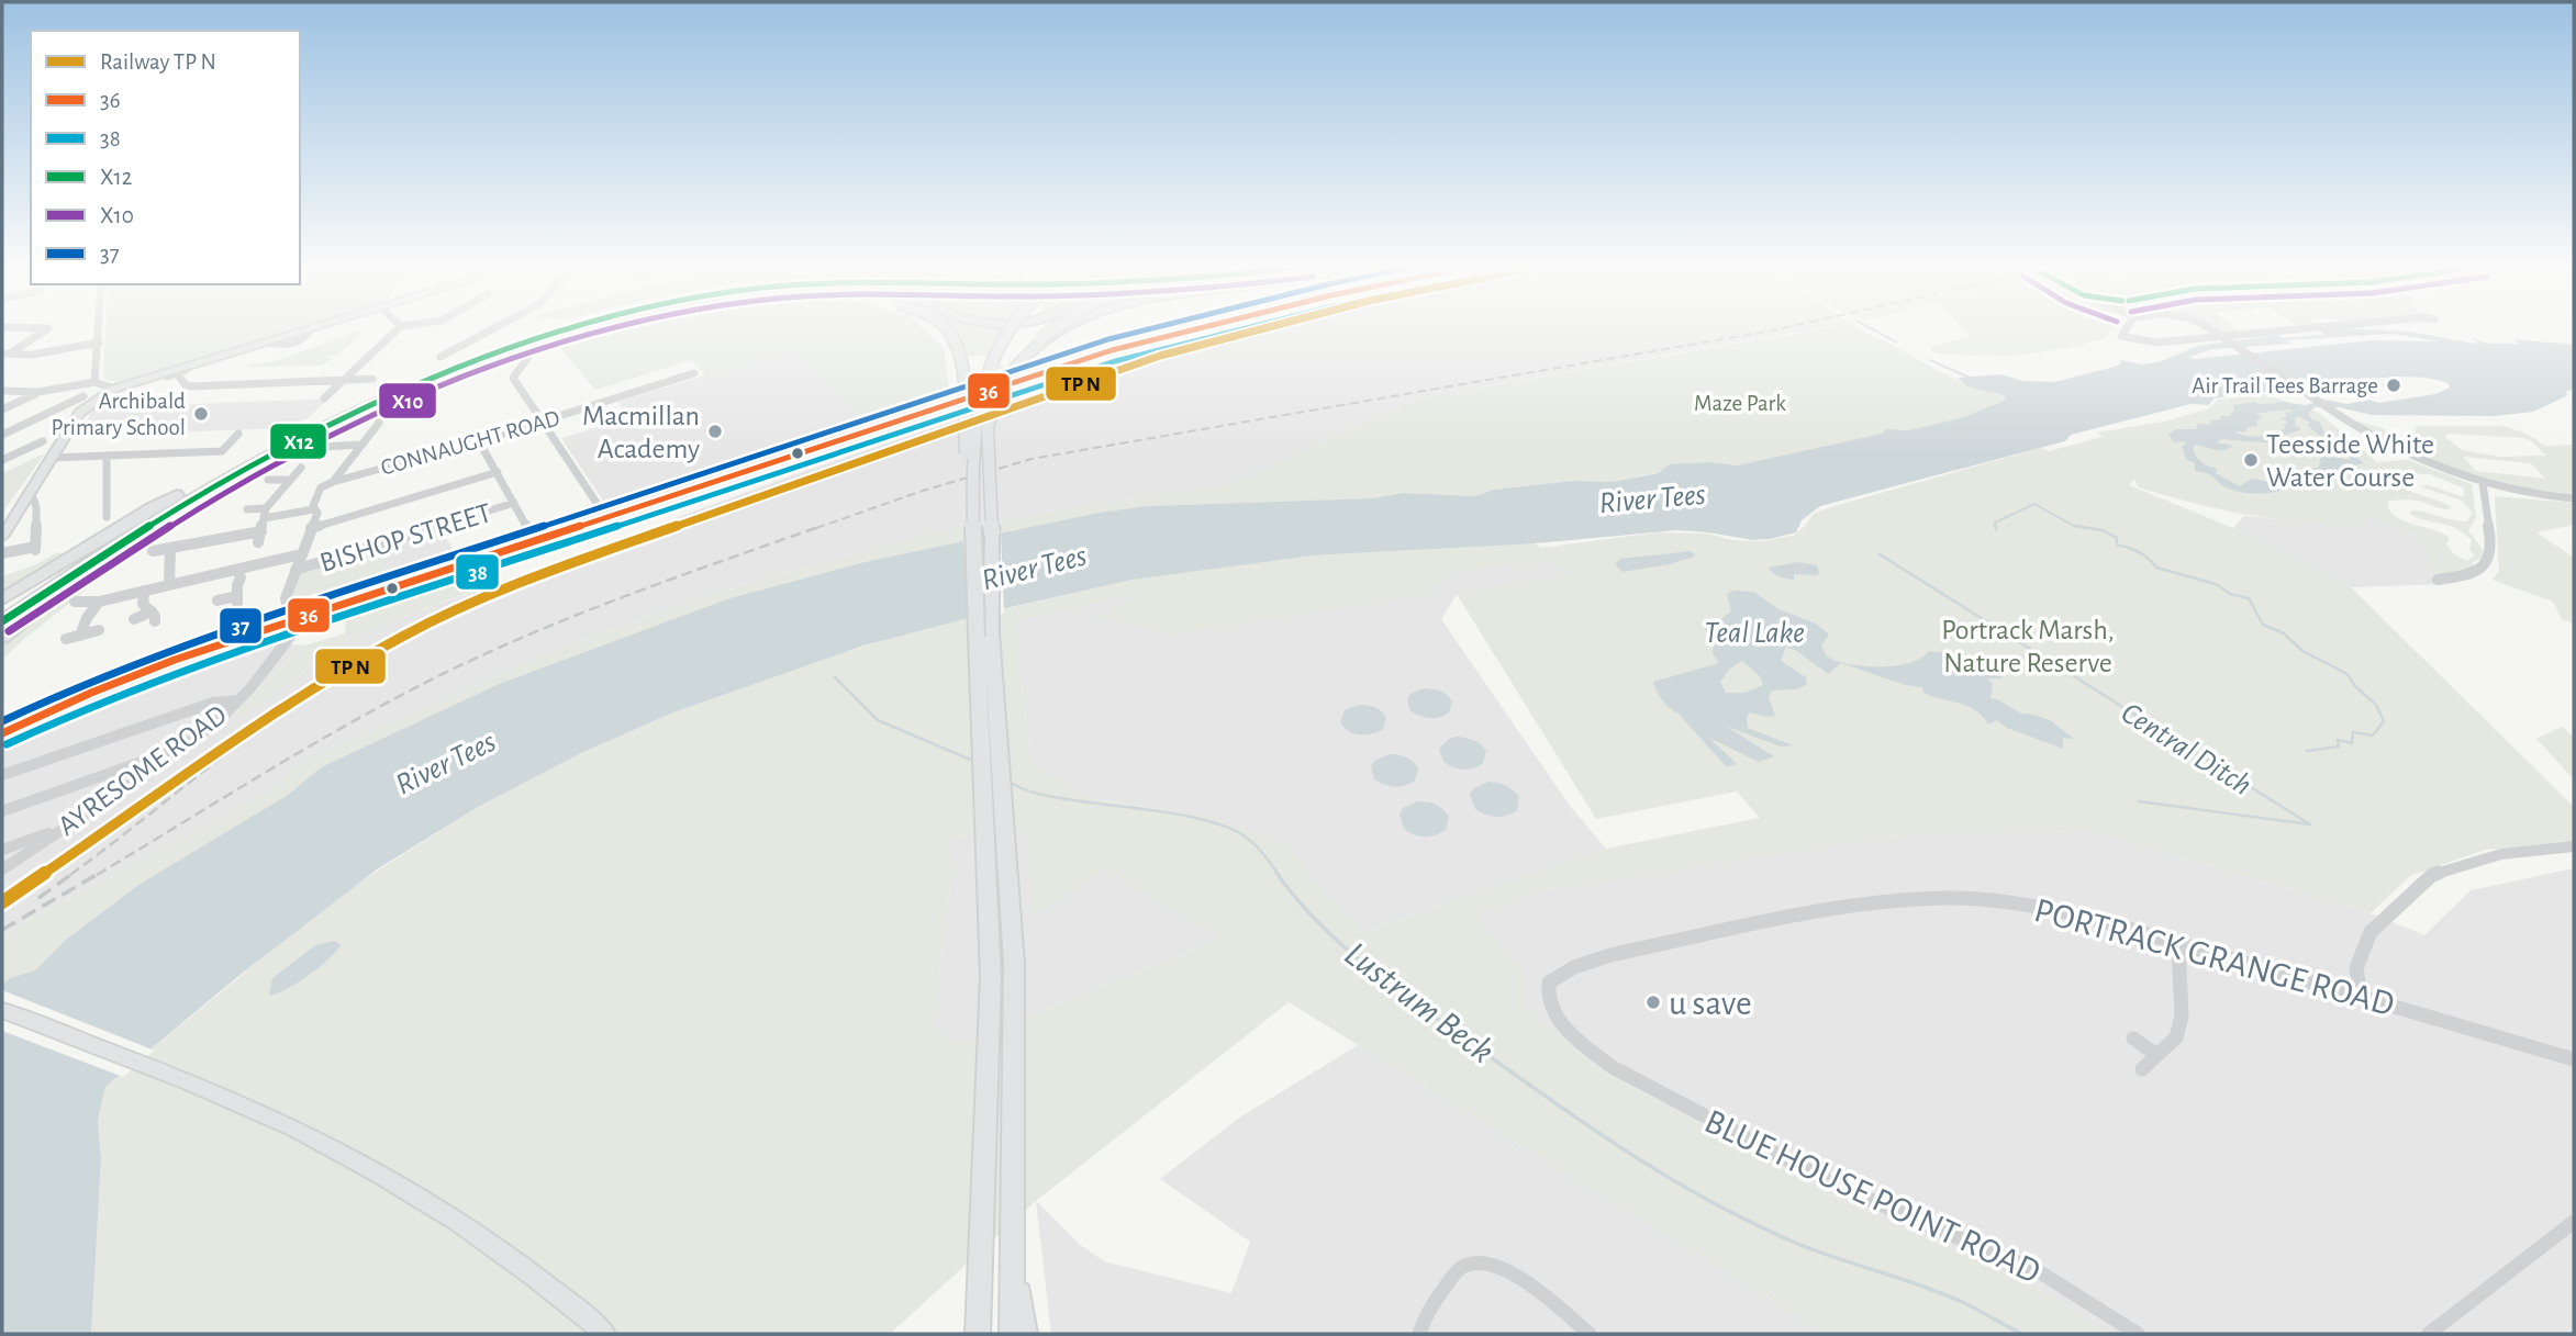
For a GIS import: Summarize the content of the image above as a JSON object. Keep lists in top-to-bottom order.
{
  "streets": {
    "street": [
      "CONNAUGHT ROAD",
      "BISHOP STREET",
      "AYRESOME ROAD",
      "PORTRACK GRANGE ROAD",
      "BLUE HOUSE POINT ROAD"
    ]
  },
  "crossings": [
    ["PORTRACK GRANGE ROAD", "BLUE HOUSE POINT ROAD"]
  ],
  "water": [
    "River Tees",
    "Teal Lake",
    "Central Ditch",
    "Lustrum Beck"
  ],
  "parks": ["Maze Park", "Portrack Marsh, Nature Reserve"],
  "places": [
    "Air Trail Tees Barrage",
    "Archibald Primary School",
    "Macmillan Academy",
    "Teesside White Water Course",
    "u save"
  ],
  "lines": [
    "transit line 36",
    "transit line 38",
    "transit line X12",
    "transit line X10",
    "transit line 37"
  ],
  "legend": [
    "Railway TP N",
    "36",
    "38",
    "X12",
    "X10",
    "37"
  ]
}
